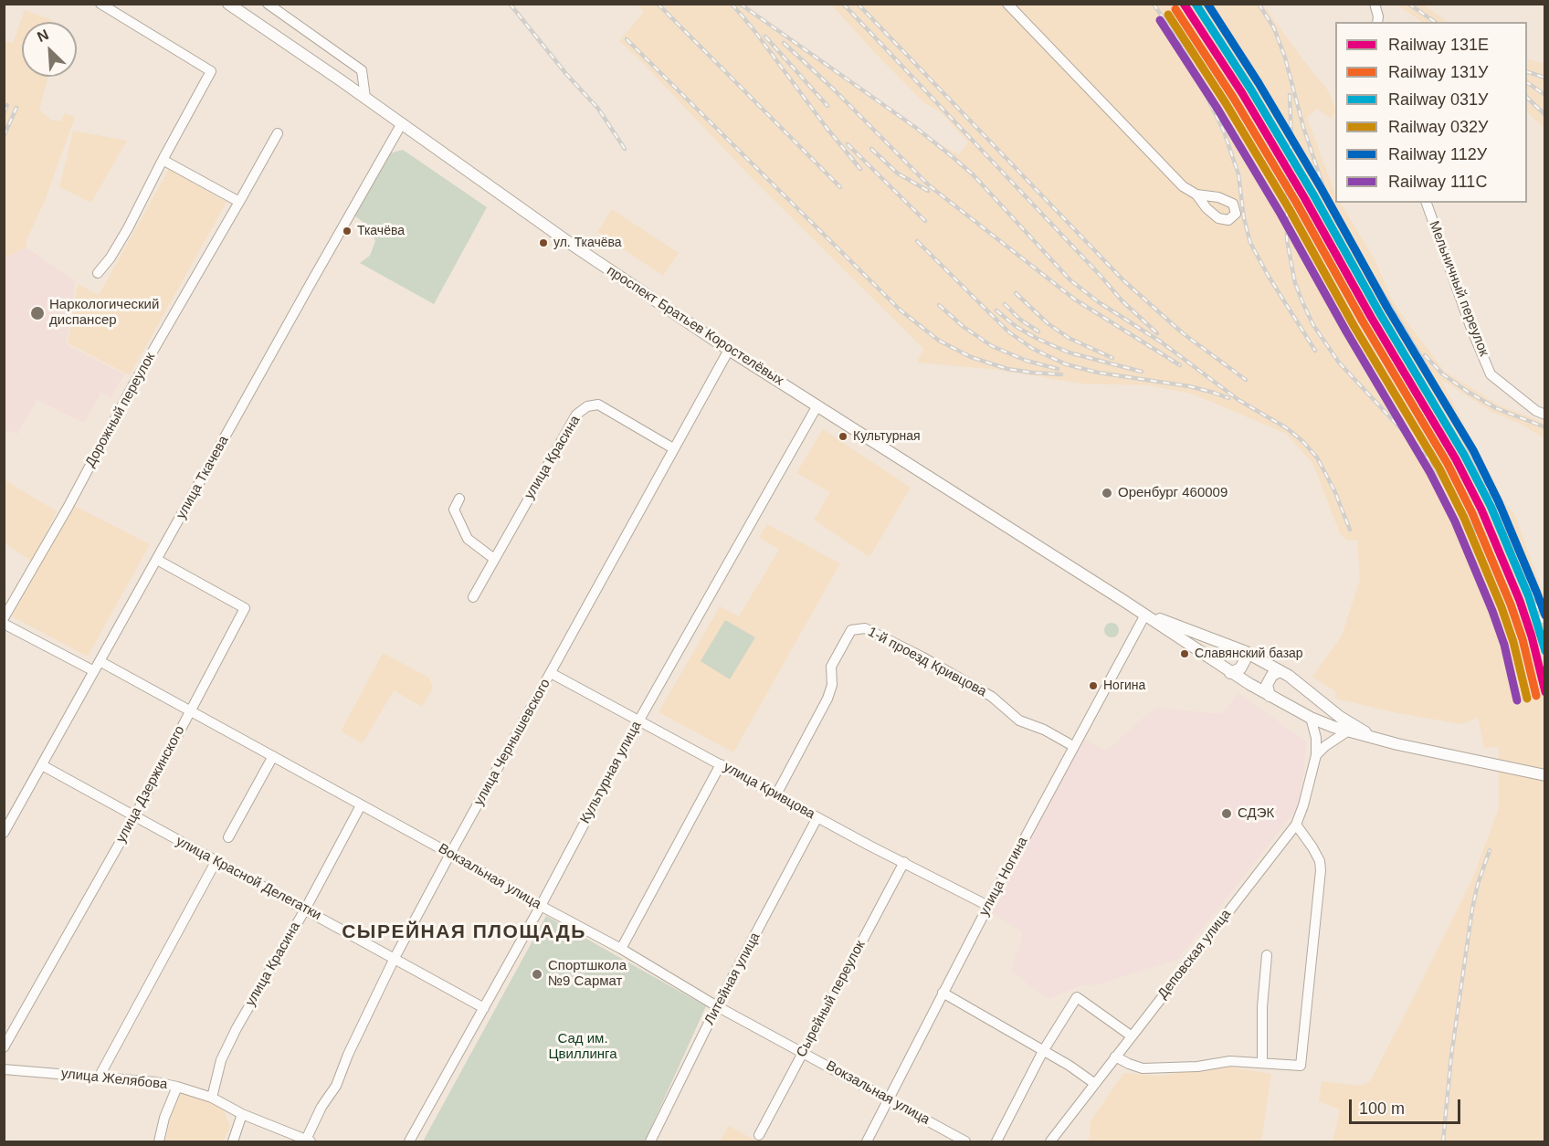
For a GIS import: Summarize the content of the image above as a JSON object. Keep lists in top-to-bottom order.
{
  "streets": {
    "main road": ["проспект Братьев Коростелёвых"],
    "street": [
      "Мельничный переулок",
      "Дорожный переулок",
      "улица Красина",
      "улица Ткачева",
      "1-й проезд Кривцова",
      "улица Чернышевского",
      "Культурная улица",
      "улица Дзержинского",
      "улица Кривцова",
      "Вокзальная улица",
      "улица Ногина",
      "улица Красной Делегатки",
      "Деповская улица",
      "Литейная улица",
      "Сырейный переулок",
      "улица Желябова"
    ]
  },
  "crossings": [
    ["проспект Братьев Коростелёвых", "улица Ткачева"],
    ["проспект Братьев Коростелёвых", "улица Чернышевского"],
    ["проспект Братьев Коростелёвых", "Культурная улица"],
    ["проспект Братьев Коростелёвых", "улица Ногина"],
    ["проспект Братьев Коростелёвых", "Деповская улица"],
    ["улица Красина", "улица Чернышевского"],
    ["улица Красина", "Вокзальная улица"],
    ["улица Красина", "улица Красной Делегатки"],
    ["улица Красина", "улица Желябова"],
    ["улица Ткачева", "улица Дзержинского"],
    ["улица Ткачева", "Вокзальная улица"],
    ["улица Ткачева", "улица Красной Делегатки"],
    ["1-й проезд Кривцова", "улица Кривцова"],
    ["1-й проезд Кривцова", "улица Ногина"],
    ["улица Чернышевского", "улица Кривцова"],
    ["улица Чернышевского", "Вокзальная улица"],
    ["улица Чернышевского", "улица Красной Делегатки"],
    ["улица Чернышевского", "улица Желябова"],
    ["Культурная улица", "улица Кривцова"],
    ["Культурная улица", "Вокзальная улица"],
    ["Культурная улица", "улица Красной Делегатки"],
    ["улица Дзержинского", "Вокзальная улица"],
    ["улица Дзержинского", "улица Красной Делегатки"],
    ["улица Кривцова", "улица Ногина"],
    ["улица Кривцова", "Литейная улица"],
    ["улица Кривцова", "Сырейный переулок"],
    ["Вокзальная улица", "улица Ногина"],
    ["Вокзальная улица", "Литейная улица"],
    ["Вокзальная улица", "Сырейный переулок"]
  ],
  "districts": ["СЫРЕЙНАЯ ПЛОЩАДЬ"],
  "parks": ["Сад им. Цвиллинга"],
  "places": [
    "Ткачёва",
    "ул. Ткачёва",
    "Наркологический диспансер",
    "Культурная",
    "Оренбург 460009",
    "Славянский базар",
    "Ногина",
    "СДЭК",
    "Спортшкола №9 Сармат"
  ],
  "lines": [
    "rail line 131Е",
    "rail line 031У",
    "rail line 112У",
    "rail line 131У",
    "rail line 032У",
    "rail line 111С"
  ],
  "legend": [
    "Railway 131Е",
    "Railway 131У",
    "Railway 031У",
    "Railway 032У",
    "Railway 112У",
    "Railway 111С"
  ],
  "scale_bar": "100 m",
  "north": "top left"
}
